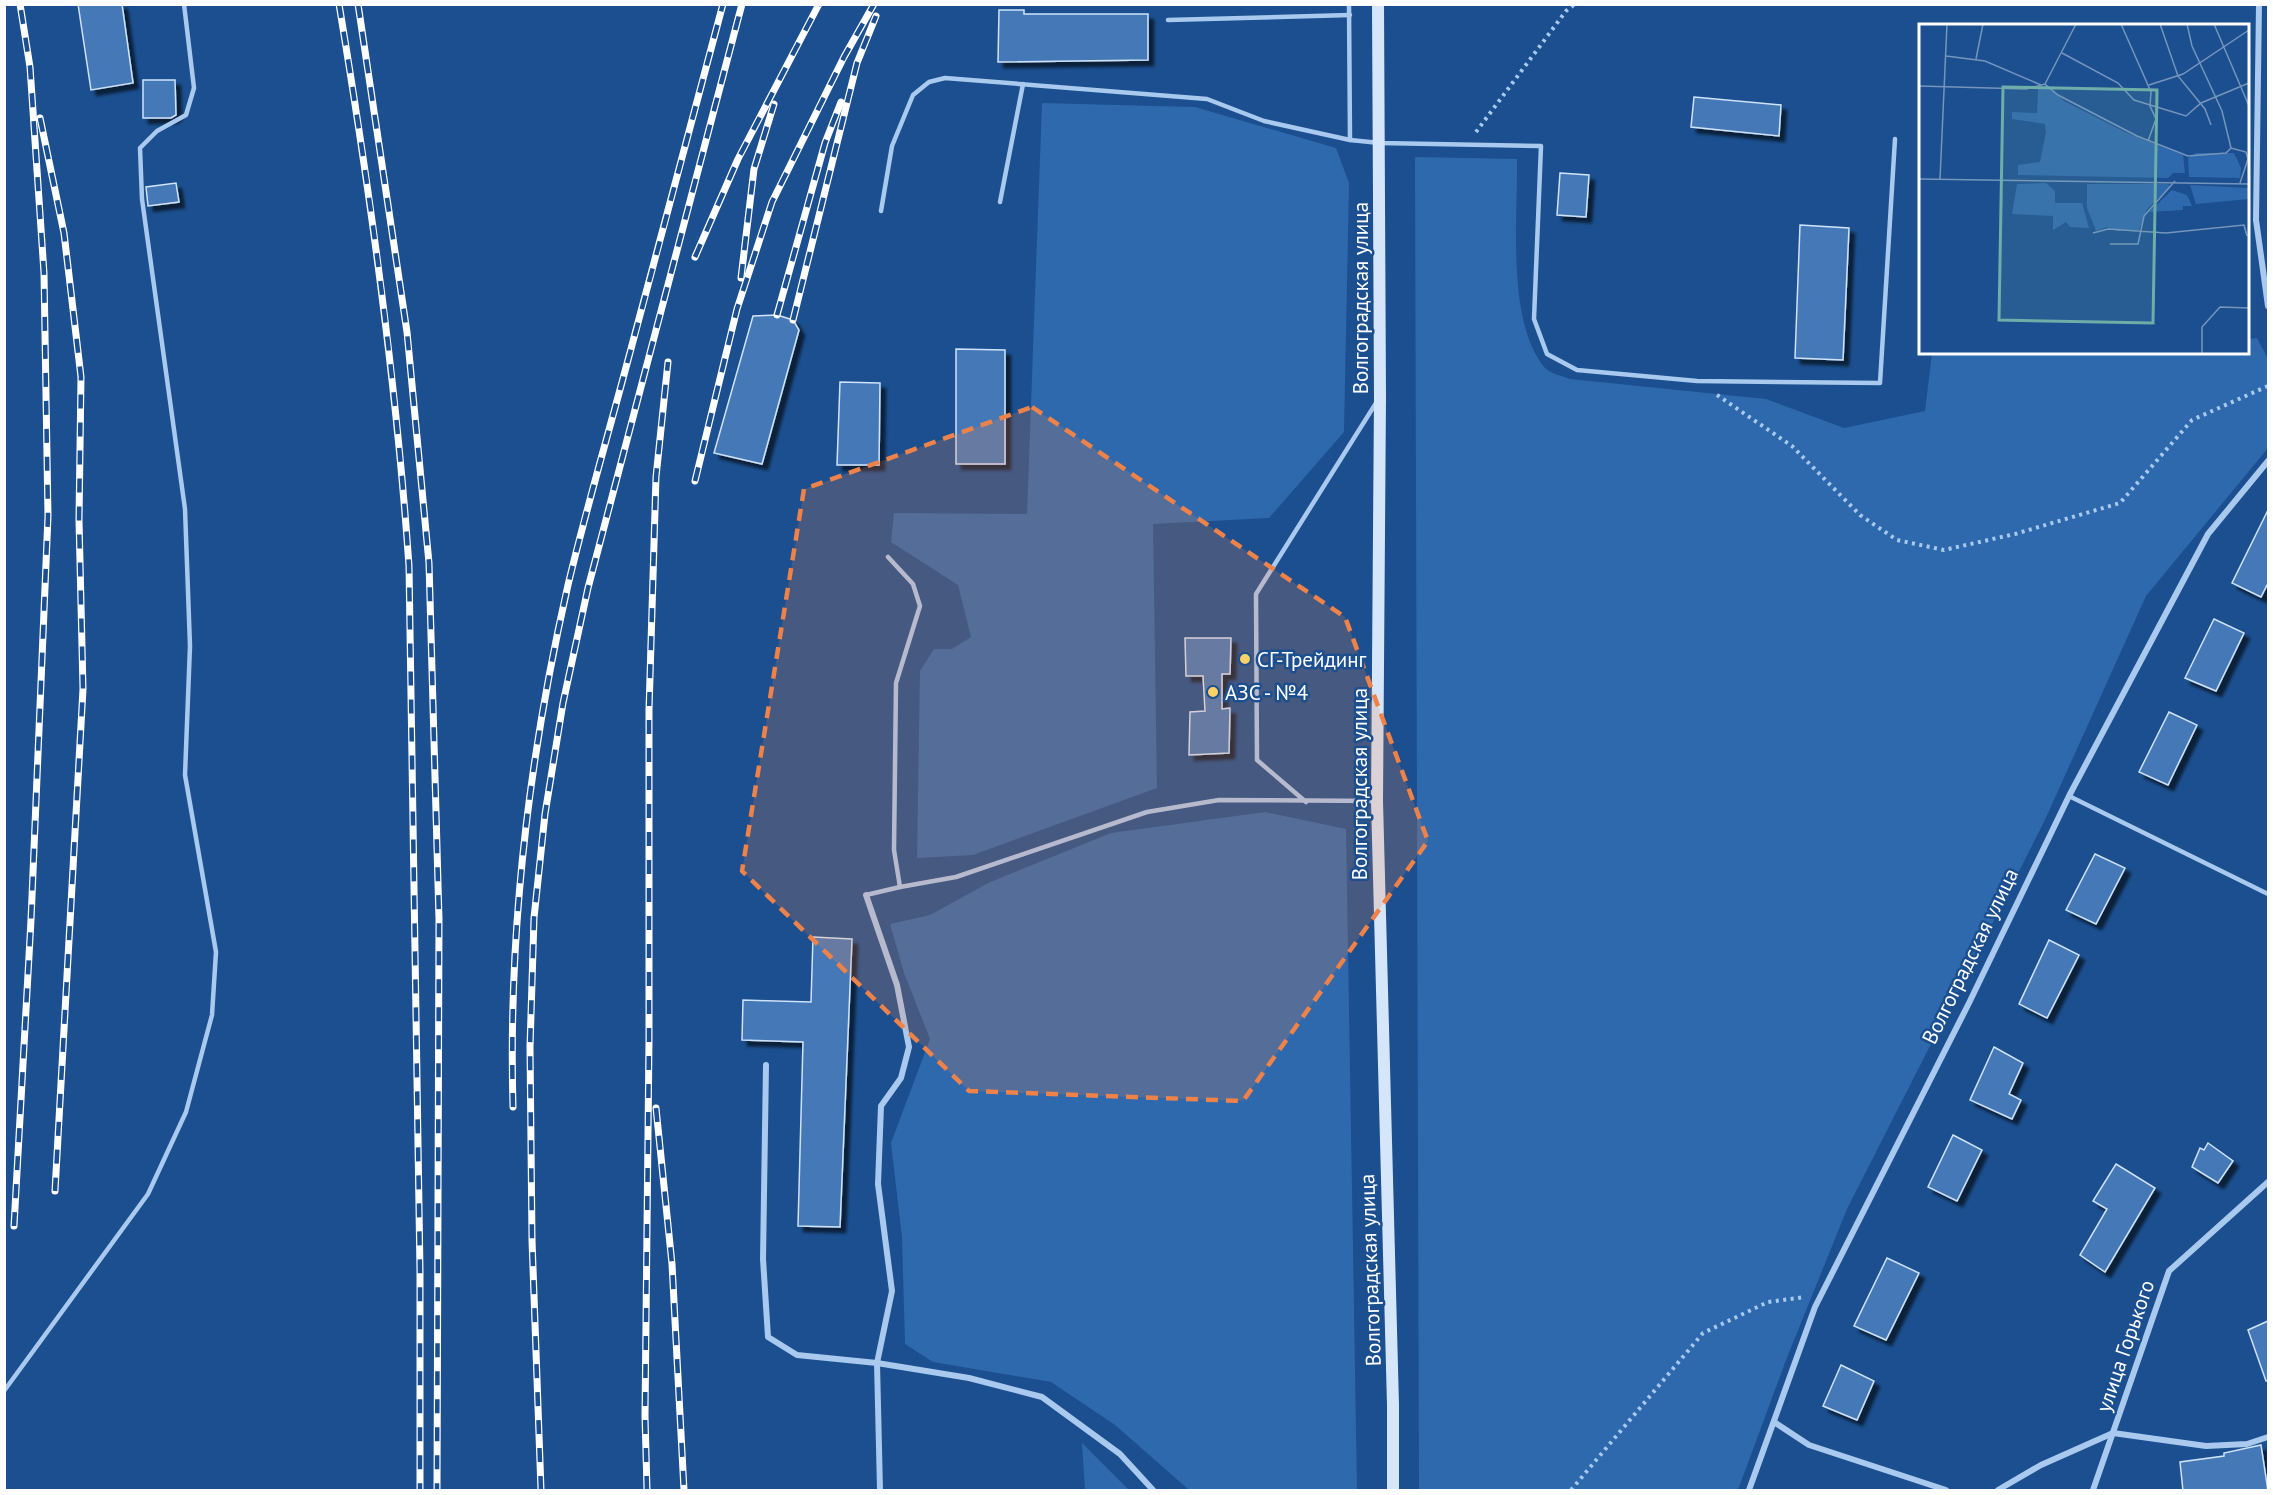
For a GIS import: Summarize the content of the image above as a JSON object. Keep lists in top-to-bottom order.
{
  "streets": {
    "main road": ["Волгоградская улица"],
    "street": ["улица Горького"]
  },
  "places": ["СГ-Трейдинг", "АЗС - №4"]
}
